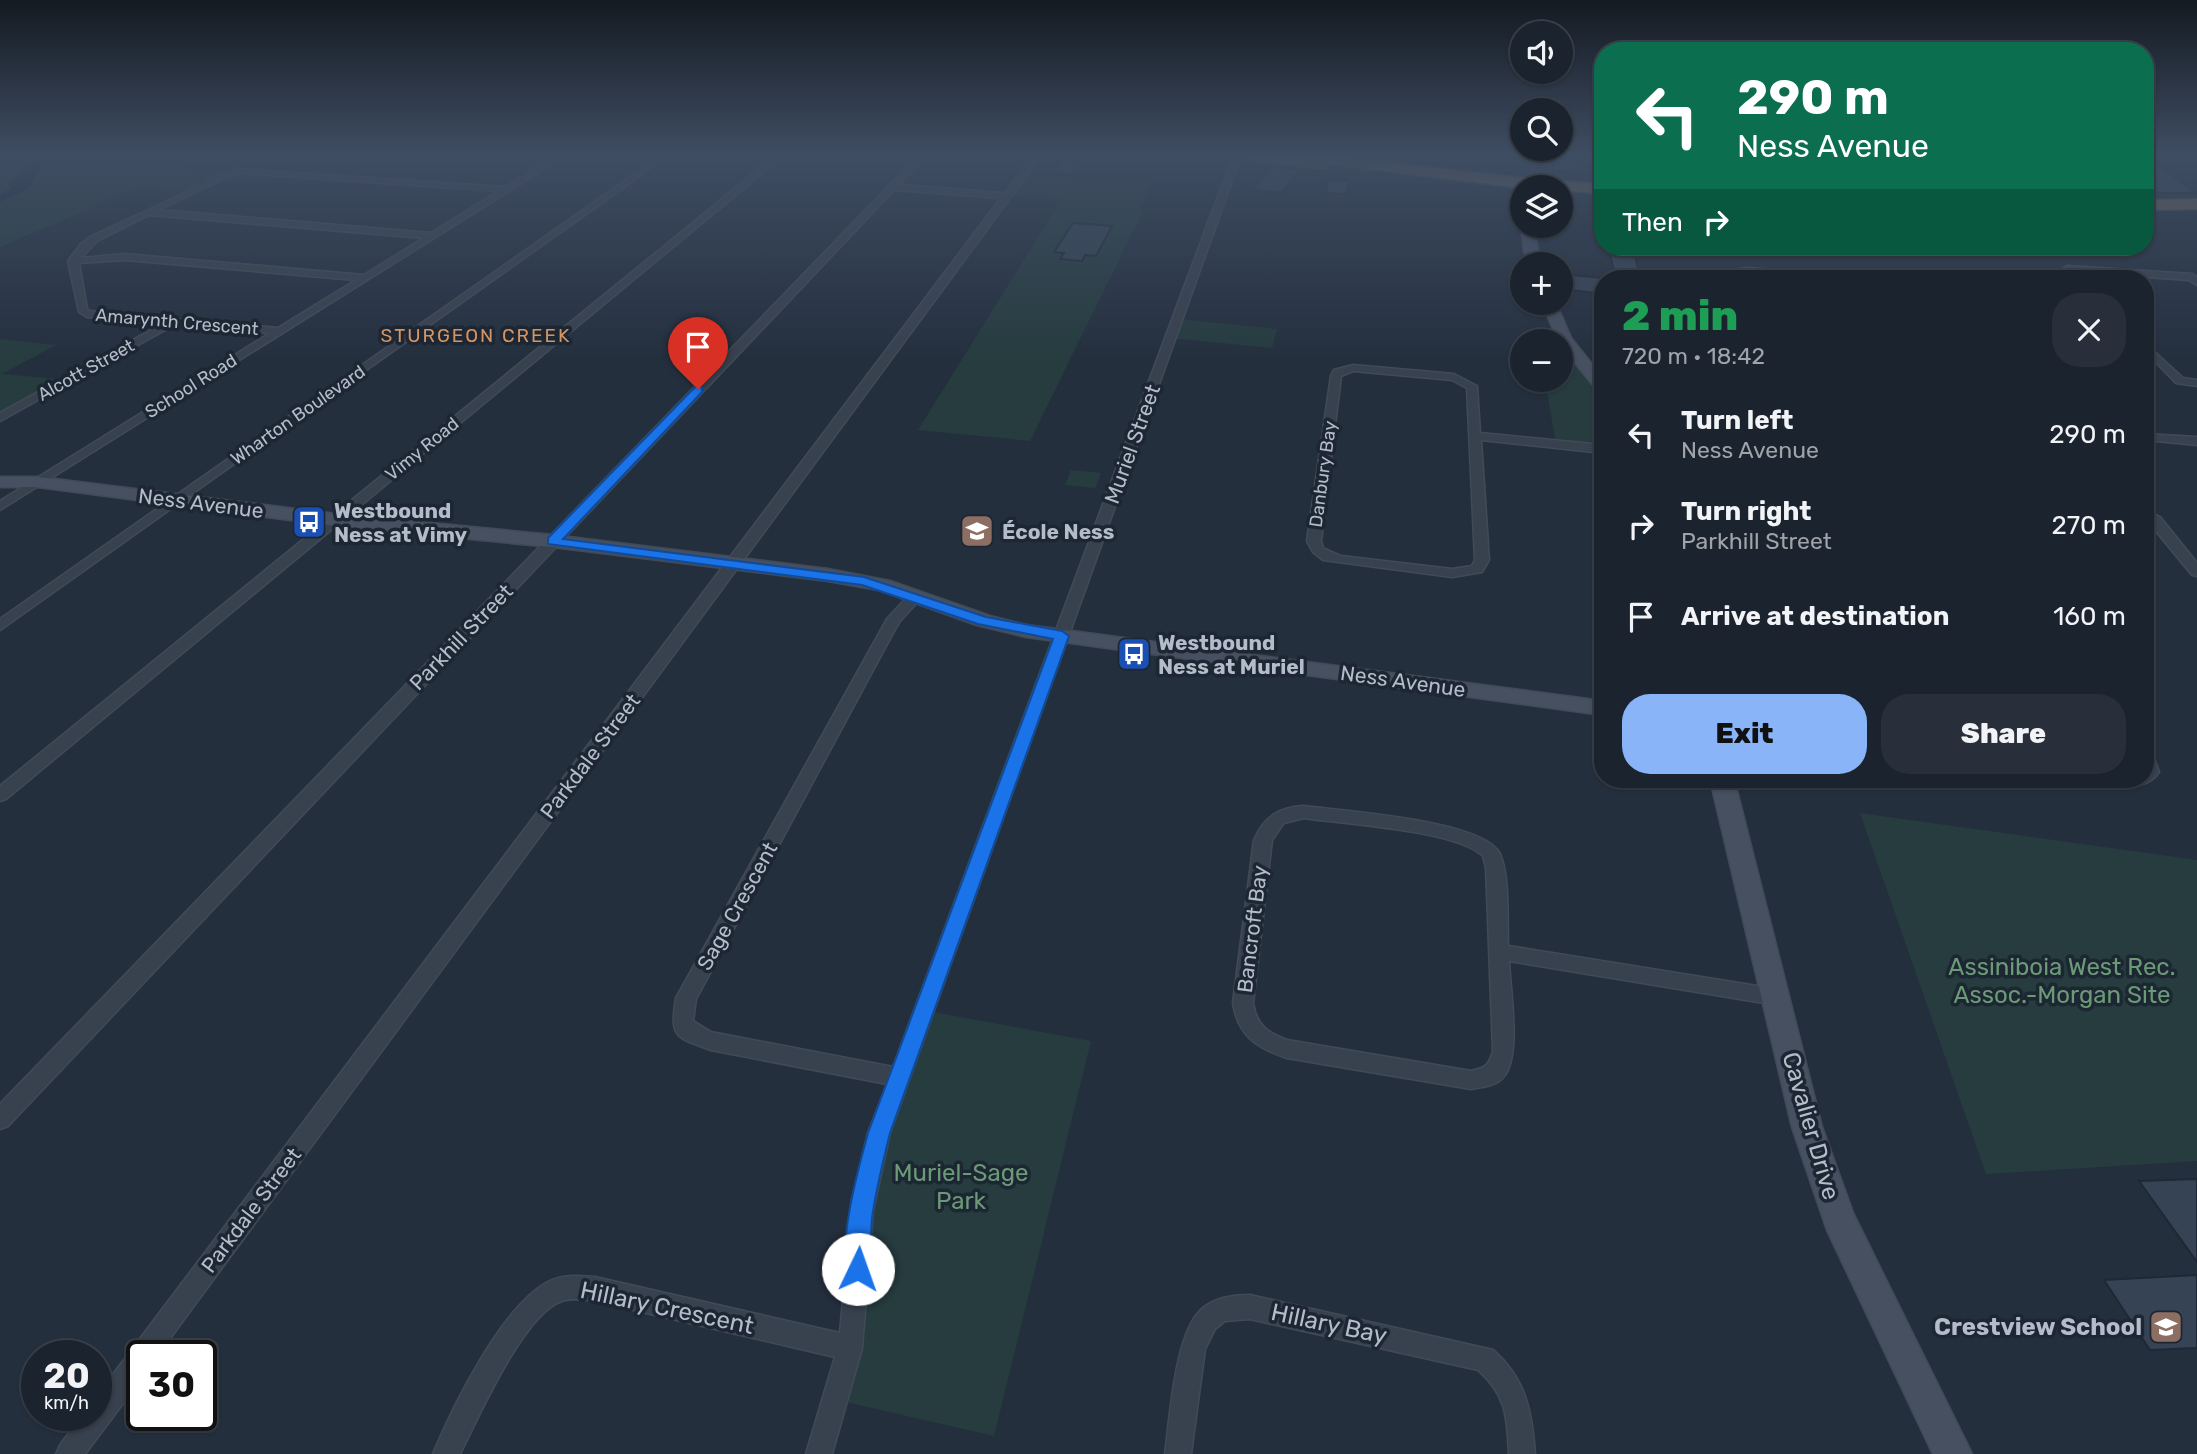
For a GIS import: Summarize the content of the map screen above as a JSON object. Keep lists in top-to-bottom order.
{
  "streets": {
    "street": [
      "Amarynth Crescent",
      "Alcott Street",
      "School Road",
      "Wharton Boulevard",
      "Muriel Street",
      "Vimy Road",
      "Danbury Bay",
      "Ness Avenue",
      "Parkhill Street",
      "Parkdale Street",
      "Sage Crescent",
      "Bancroft Bay",
      "Cavalier Drive",
      "Hillary Crescent",
      "Hillary Bay"
    ]
  },
  "crossings": [
    ["Amarynth Crescent", "Alcott Street"],
    ["Amarynth Crescent", "School Road"],
    ["School Road", "Ness Avenue"],
    ["Wharton Boulevard", "Ness Avenue"],
    ["Muriel Street", "Ness Avenue"],
    ["Muriel Street", "Sage Crescent"],
    ["Muriel Street", "Hillary Crescent"],
    ["Vimy Road", "Ness Avenue"],
    ["Ness Avenue", "Parkhill Street"],
    ["Ness Avenue", "Parkdale Street"],
    ["Ness Avenue", "Sage Crescent"]
  ],
  "districts": ["STURGEON CREEK"],
  "parks": ["Assiniboia West Rec. Assoc.-Morgan Site", "Muriel-Sage Park"],
  "places": {
    "bus stop": ["Westbound Ness at Vimy", "Westbound Ness at Muriel"],
    "school or university": ["École Ness", "Crestview School"]
  },
  "page": {
    "map_buttons": ["+", "−"],
    "turn": ["290 m", "Ness Avenue"],
    "then": "Then",
    "heading": ["2 min", "720 m · 18:42"],
    "list": [
      {
        "name": "Turn left",
        "note": "Ness Avenue",
        "value": "290 m"
      },
      {
        "name": "Turn right",
        "note": "Parkhill Street",
        "value": "270 m"
      },
      {
        "name": "Arrive at destination",
        "value": "160 m"
      }
    ],
    "buttons": ["Exit", "Share"],
    "speed": "20 km/h",
    "limit": "30"
  }
}
